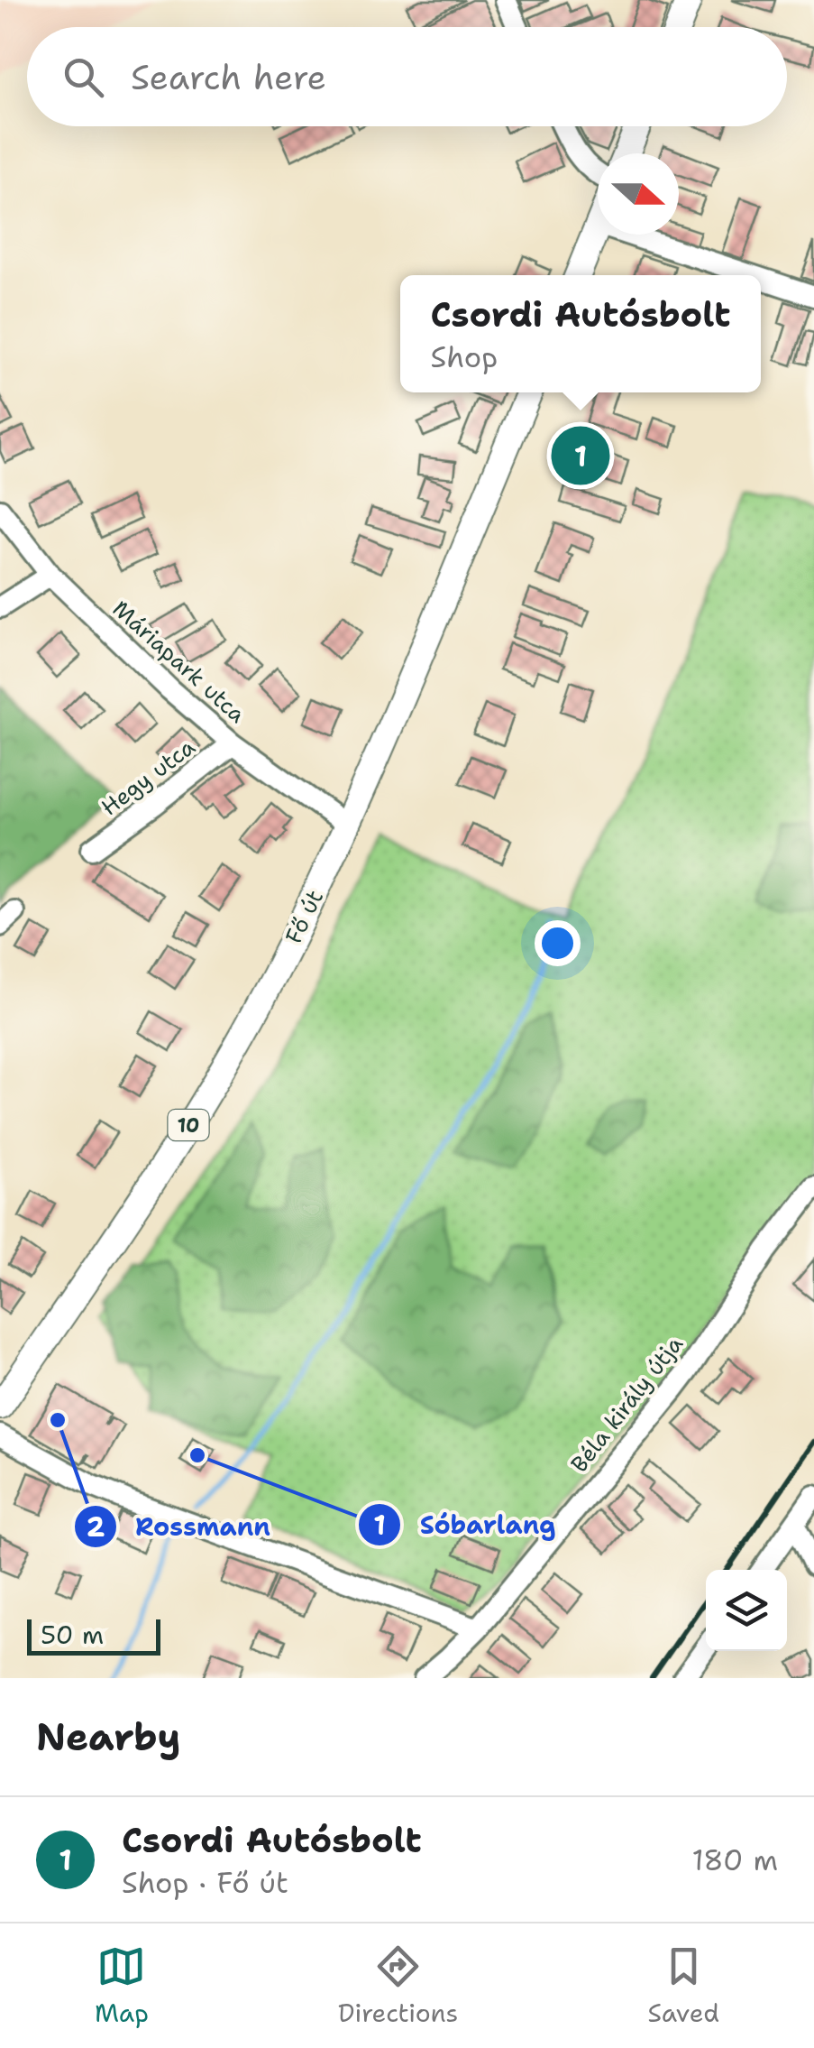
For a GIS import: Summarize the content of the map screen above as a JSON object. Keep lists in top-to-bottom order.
{
  "streets": {
    "main road": ["Fő út", "10"],
    "street": ["Máriapark utca", "Hegy utca", "Béla király útja"]
  },
  "crossings": [
    ["Máriapark utca", "Hegy utca"],
    ["Máriapark utca", "Fő út"]
  ],
  "places": ["Rossmann", "Sóbarlang"],
  "scale_bar": "50 m",
  "north": "right",
  "page": {
    "search": "Search here",
    "popup": ["Csordi Autósbolt", "Shop"],
    "pins": "1",
    "scale": "50 m",
    "heading": "Nearby",
    "list": [
      {
        "mark": "1",
        "name": "Csordi Autósbolt",
        "note": "Shop · Fő út",
        "value": "180 m"
      }
    ],
    "nav": ["Map", "Directions", "Saved"]
  }
}
